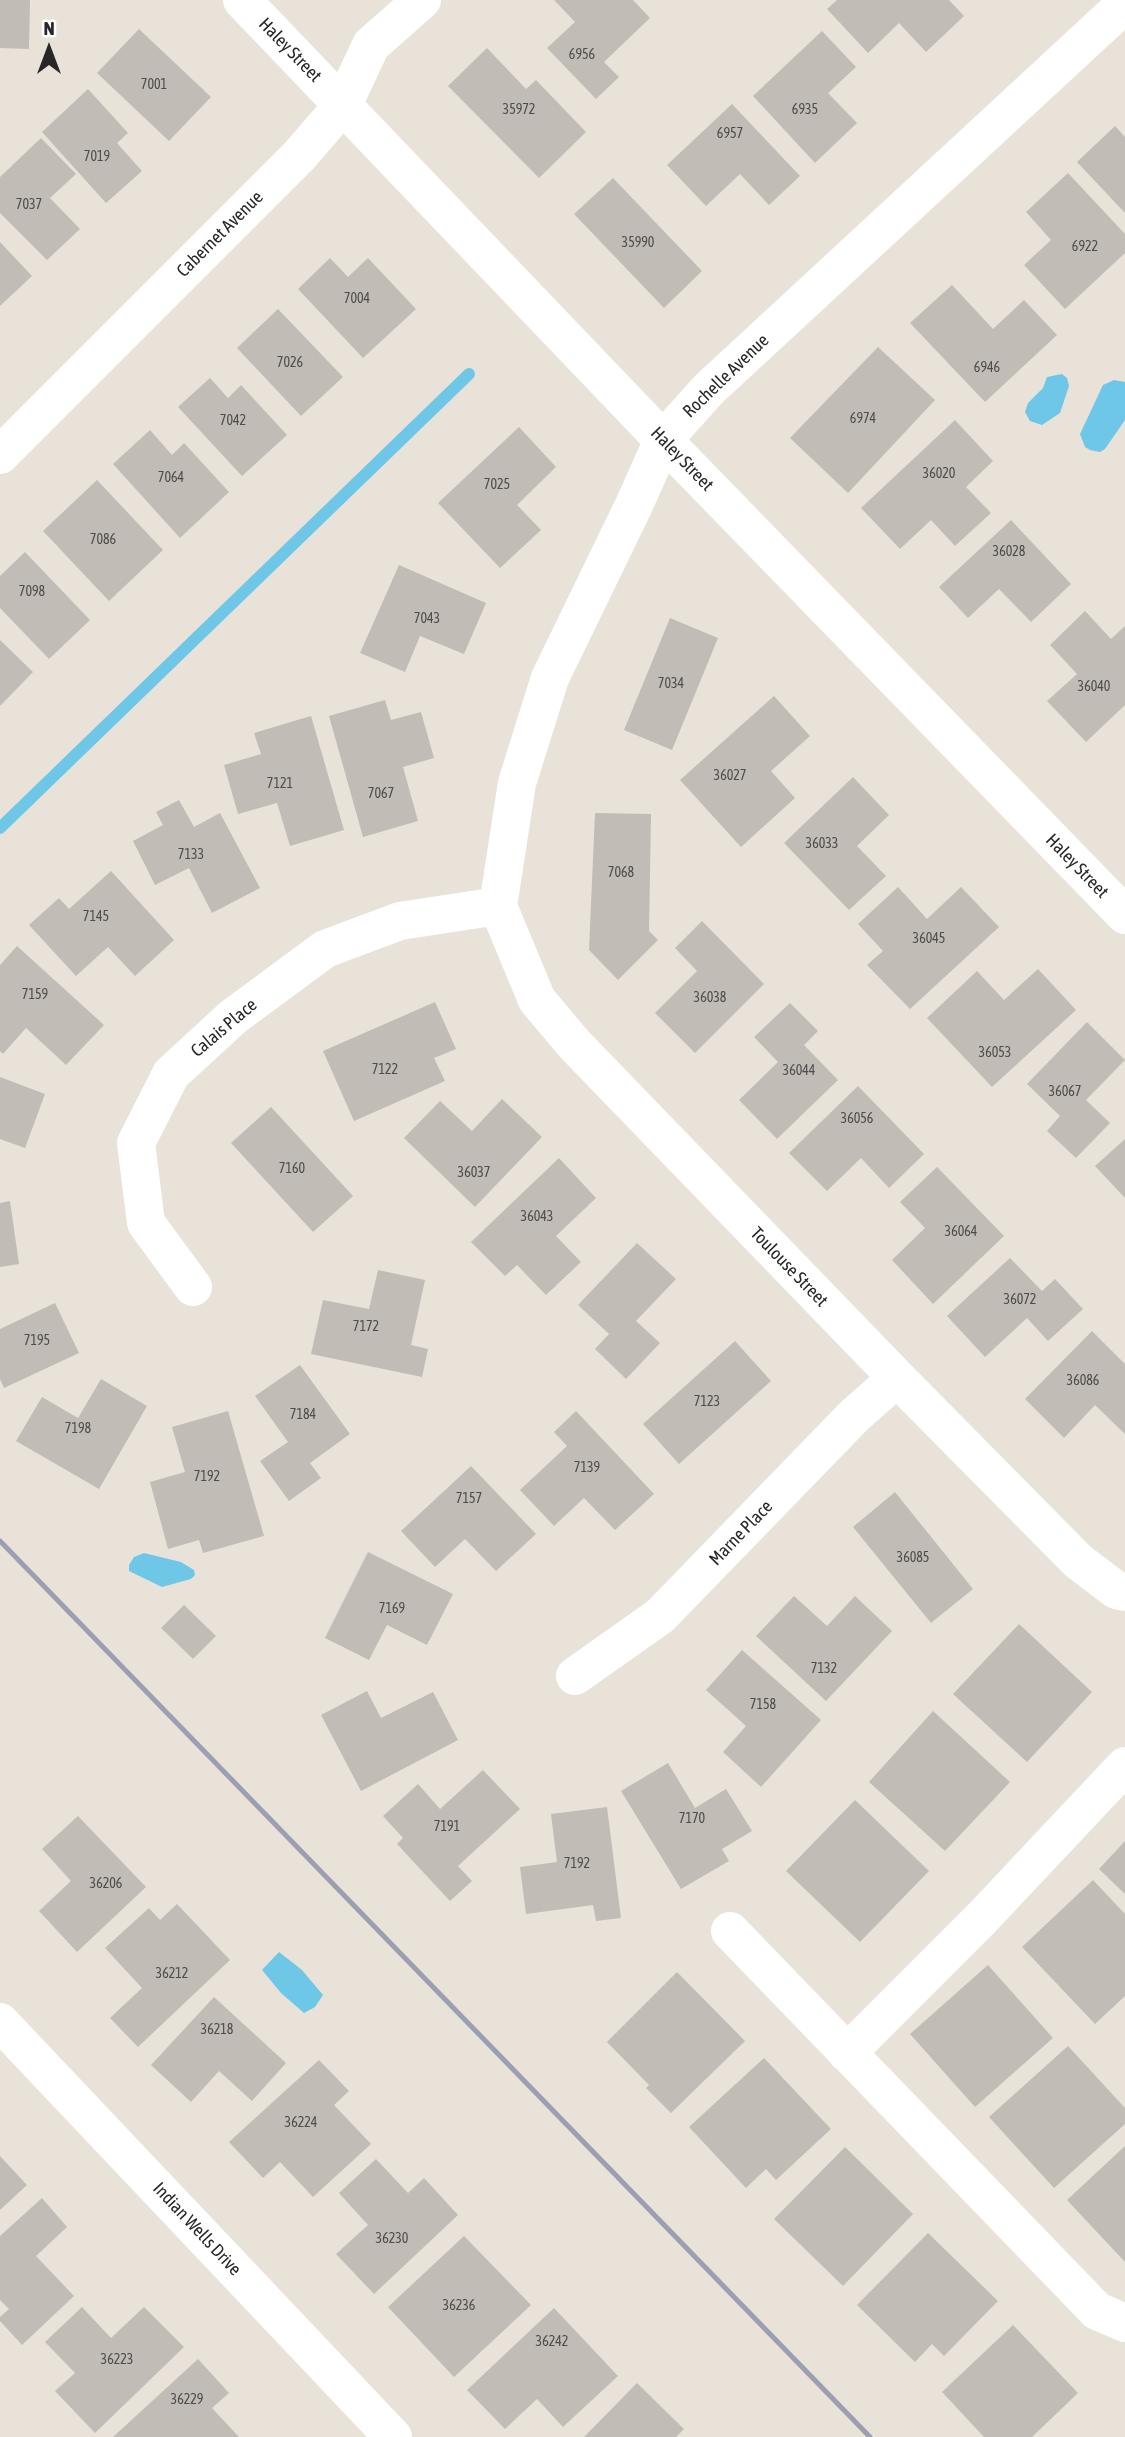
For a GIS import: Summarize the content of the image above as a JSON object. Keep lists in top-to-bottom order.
{
  "streets": {
    "street": [
      "Haley Street",
      "Cabernet Avenue",
      "Rochelle Avenue",
      "Calais Place",
      "Toulouse Street",
      "Marne Place",
      "Indian Wells Drive"
    ]
  },
  "crossings": [
    ["Haley Street", "Cabernet Avenue"],
    ["Haley Street", "Rochelle Avenue"],
    ["Rochelle Avenue", "Calais Place"],
    ["Rochelle Avenue", "Toulouse Street"],
    ["Calais Place", "Toulouse Street"],
    ["Toulouse Street", "Marne Place"]
  ],
  "house_numbers": [
    "6956",
    "7001",
    "35972",
    "6935",
    "6957",
    "7019",
    "7037",
    "35990",
    "6922",
    "7004",
    "7026",
    "6946",
    "6974",
    "7042",
    "36020",
    "7064",
    "7025",
    "7086",
    "36028",
    "7098",
    "7043",
    "7034",
    "36040",
    "36027",
    "7121",
    "7067",
    "36033",
    "7133",
    "7068",
    "7145",
    "36045",
    "7159",
    "36038",
    "36053",
    "7122",
    "36044",
    "36067",
    "36056",
    "7160",
    "36037",
    "36043",
    "36064",
    "36072",
    "7172",
    "7195",
    "36086",
    "7123",
    "7184",
    "7198",
    "7139",
    "7192",
    "7157",
    "36085",
    "7169",
    "7132",
    "7158",
    "7170",
    "7191",
    "7192",
    "36206",
    "36212",
    "36218",
    "36224",
    "36230",
    "36236",
    "36242",
    "36223",
    "36229"
  ],
  "north": "top"
}
